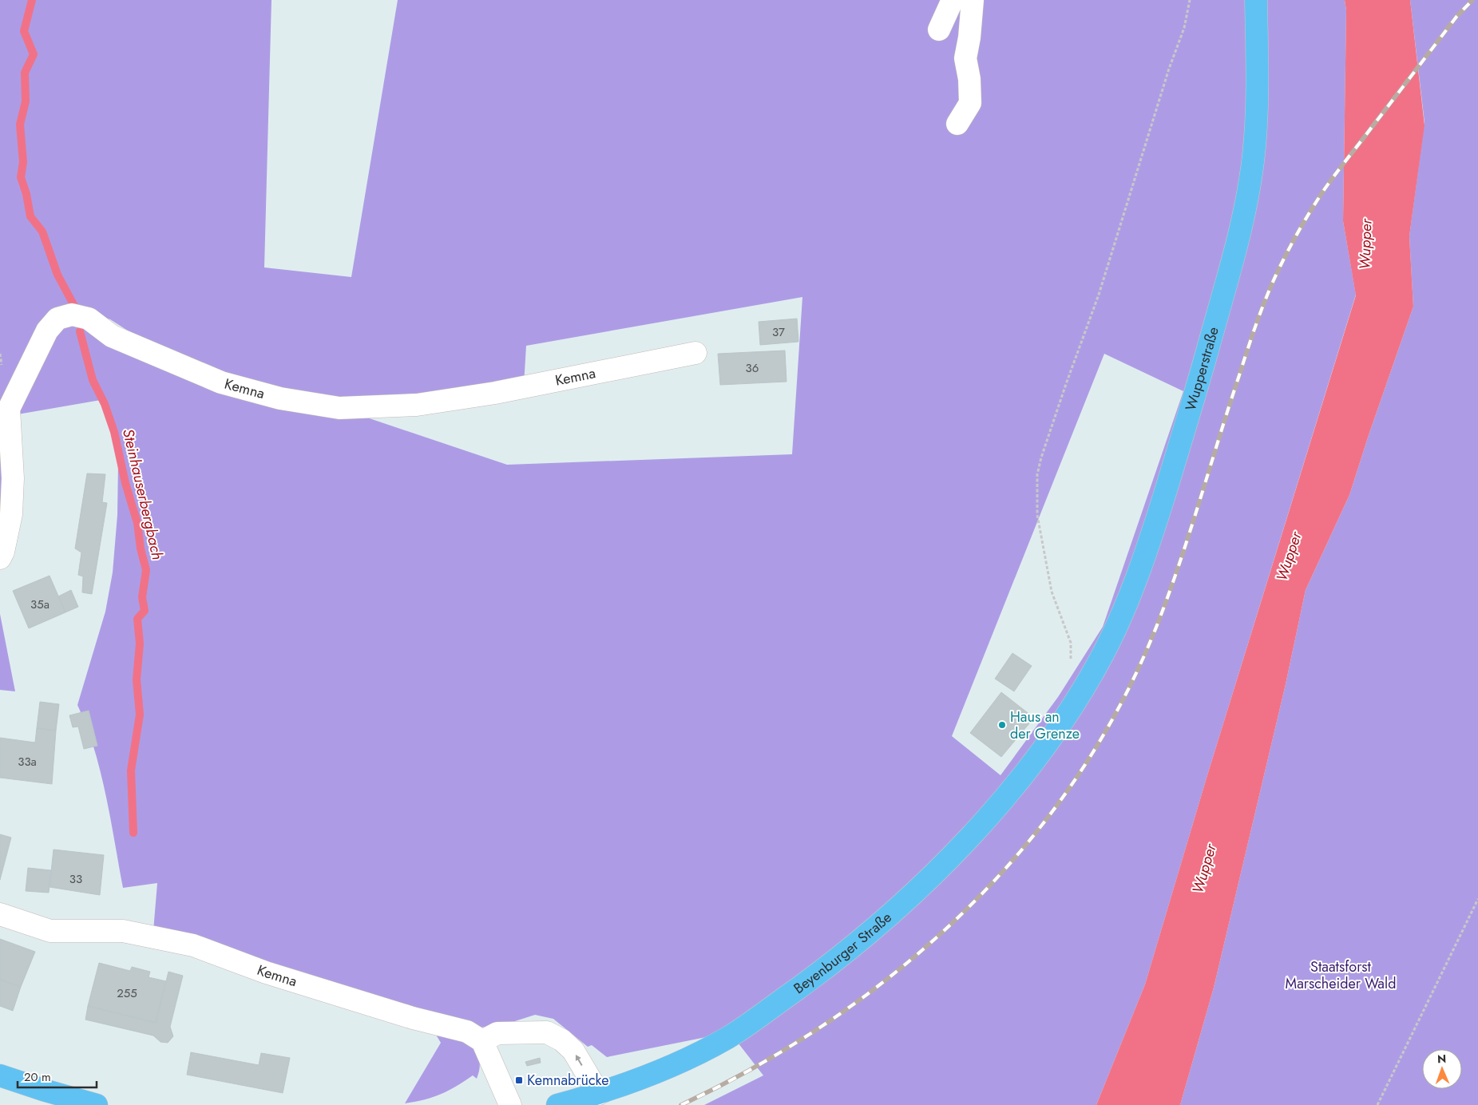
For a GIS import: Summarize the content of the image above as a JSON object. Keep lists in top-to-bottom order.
{
  "streets": {
    "main road": ["Wupperstraße", "Beyenburger Straße"],
    "street": ["Kemna"]
  },
  "crossings": [
    ["Wupperstraße", "Beyenburger Straße"]
  ],
  "water": ["Wupper", "Steinhauserbergbach"],
  "parks": ["Staatsforst Marscheider Wald"],
  "places": {
    "other": ["Haus an der Grenze"],
    "transit": ["Kemnabrücke"]
  },
  "house_numbers": [
    "37",
    "36",
    "35a",
    "33a",
    "33",
    "255"
  ],
  "scale_bar": "20 m",
  "north": "top"
}
